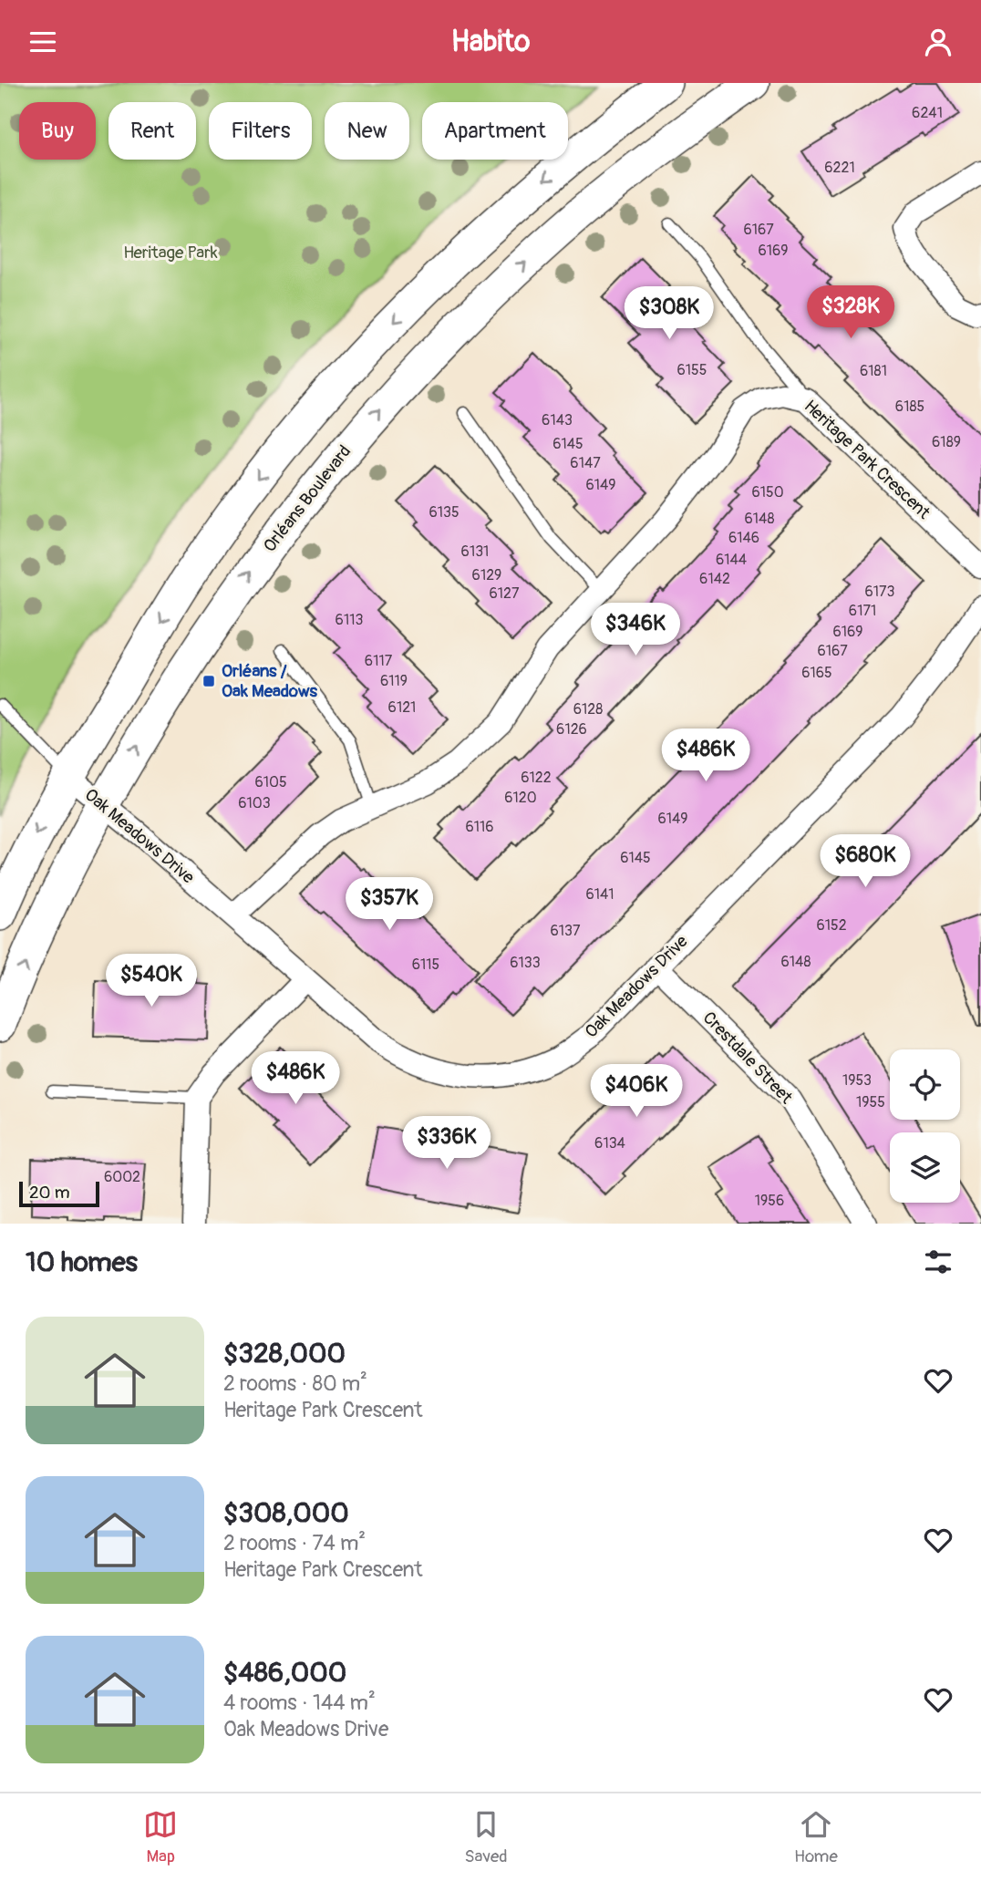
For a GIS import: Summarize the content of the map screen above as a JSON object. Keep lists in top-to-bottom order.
{
  "streets": {
    "main road": ["Orléans Boulevard"],
    "street": ["Heritage Park Crescent", "Oak Meadows Drive", "Crestdale Street"]
  },
  "crossings": [
    ["Heritage Park Crescent", "Oak Meadows Drive"],
    ["Orléans Boulevard", "Oak Meadows Drive"],
    ["Oak Meadows Drive", "Crestdale Street"]
  ],
  "parks": ["Heritage Park"],
  "places": {
    "transit": ["Orléans / Oak Meadows"]
  },
  "house_numbers": [
    "6241",
    "6221",
    "6167",
    "6169",
    "6155",
    "6181",
    "6185",
    "6143",
    "6189",
    "6145",
    "6147",
    "6149",
    "6150",
    "6135",
    "6148",
    "6146",
    "6131",
    "6144",
    "6129",
    "6142",
    "6173",
    "6127",
    "6171",
    "6113",
    "6169",
    "6167",
    "6117",
    "6165",
    "6119",
    "6121",
    "6128",
    "6126",
    "6122",
    "6105",
    "6120",
    "6103",
    "6149",
    "6116",
    "6145",
    "6141",
    "6152",
    "6137",
    "6148",
    "6133",
    "6115",
    "1953",
    "1955",
    "6134",
    "6002",
    "1956"
  ],
  "scale_bar": "20 m",
  "page": {
    "header": "Habito",
    "chip": [
      "Buy",
      "Rent",
      "Filters",
      "New",
      "Apartment"
    ],
    "price": [
      "$328K",
      "$308K",
      "$346K",
      "$486K",
      "$680K",
      "$357K",
      "$540K",
      "$486K",
      "$406K",
      "$336K"
    ],
    "scale": "20 m",
    "heading": "10 homes",
    "list": [
      {
        "name": "$328,000",
        "note": "2 rooms · 80 m² · Heritage Park Crescent"
      },
      {
        "name": "$308,000",
        "note": "2 rooms · 74 m² · Heritage Park Crescent"
      },
      {
        "name": "$486,000",
        "note": "4 rooms · 144 m² · Oak Meadows Drive"
      }
    ],
    "tabs": ["Map", "Saved", "Home"]
  }
}
